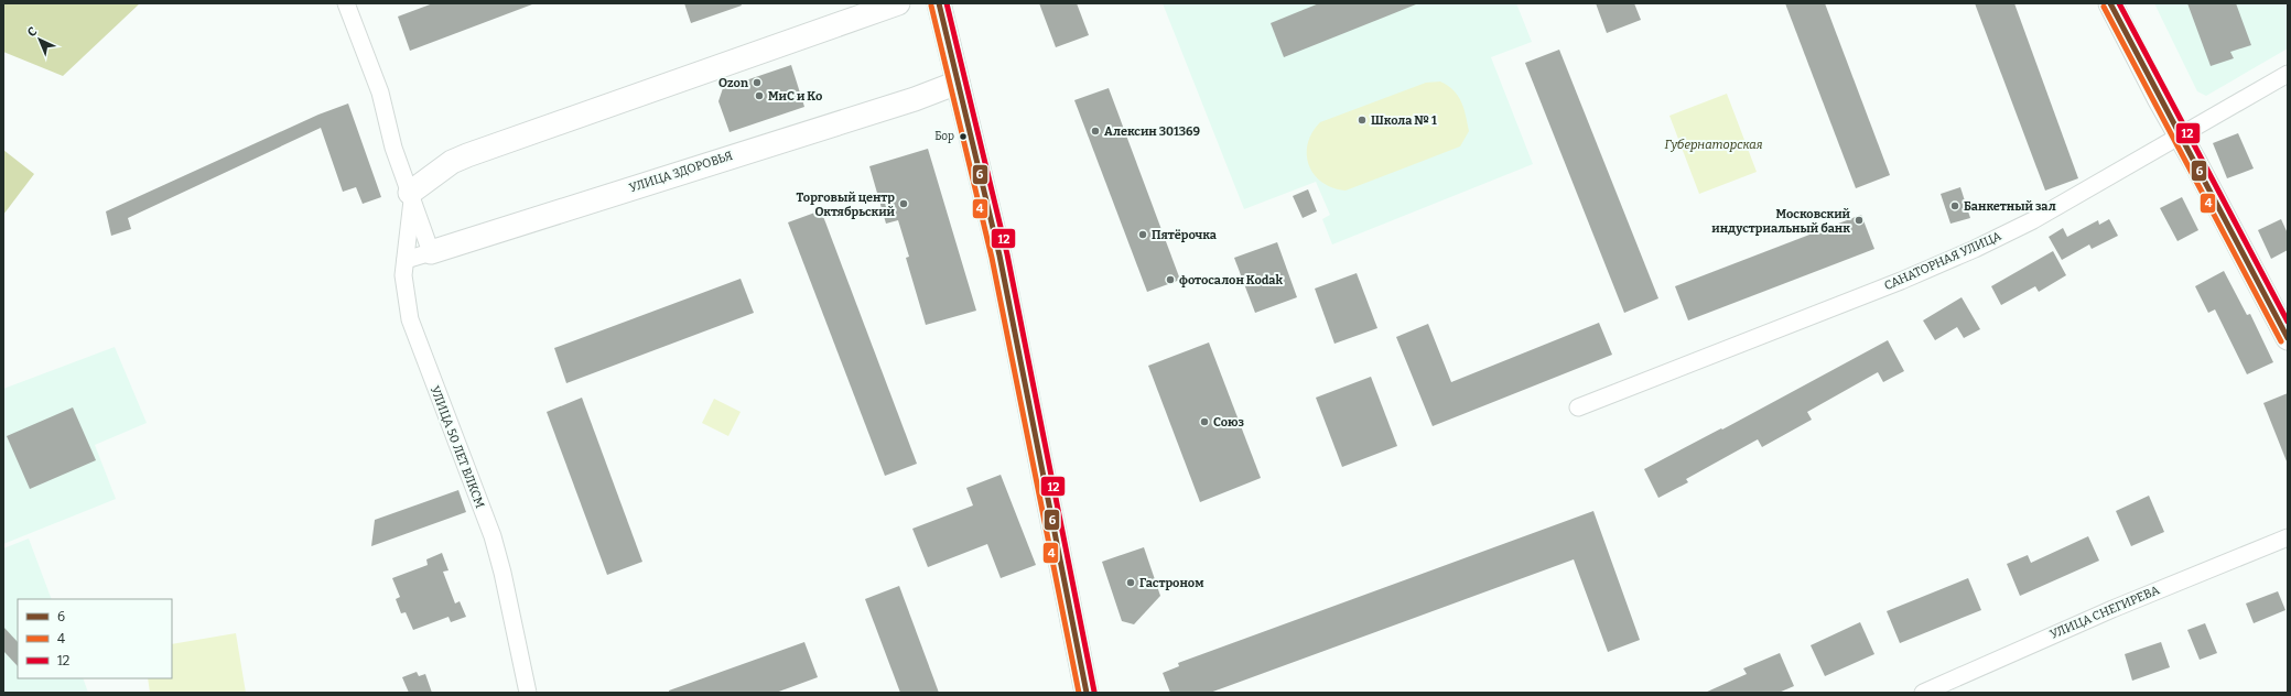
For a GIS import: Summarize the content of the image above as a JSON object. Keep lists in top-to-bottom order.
{
  "streets": {
    "street": [
      "УЛИЦА ЗДОРОВЬЯ",
      "САНАТОРНАЯ УЛИЦА",
      "УЛИЦА 50 ЛЕТ ВЛКСМ",
      "УЛИЦА СНЕГИРЕВА"
    ]
  },
  "crossings": [
    ["УЛИЦА ЗДОРОВЬЯ", "УЛИЦА 50 ЛЕТ ВЛКСМ"]
  ],
  "parks": ["Губернаторская"],
  "places": [
    "Ozon",
    "МиС и Ко",
    "Школа № 1",
    "Алексин 301369",
    "Бор",
    "Торговый центр Октябрьский",
    "Банкетный зал",
    "Московский индустриальный банк",
    "Пятёрочка",
    "фотосалон Kodak",
    "Союз",
    "Гастроном"
  ],
  "lines": ["transit line 6", "transit line 12", "transit line 4"],
  "legend": ["6", "4", "12"],
  "north": "top left"
}
